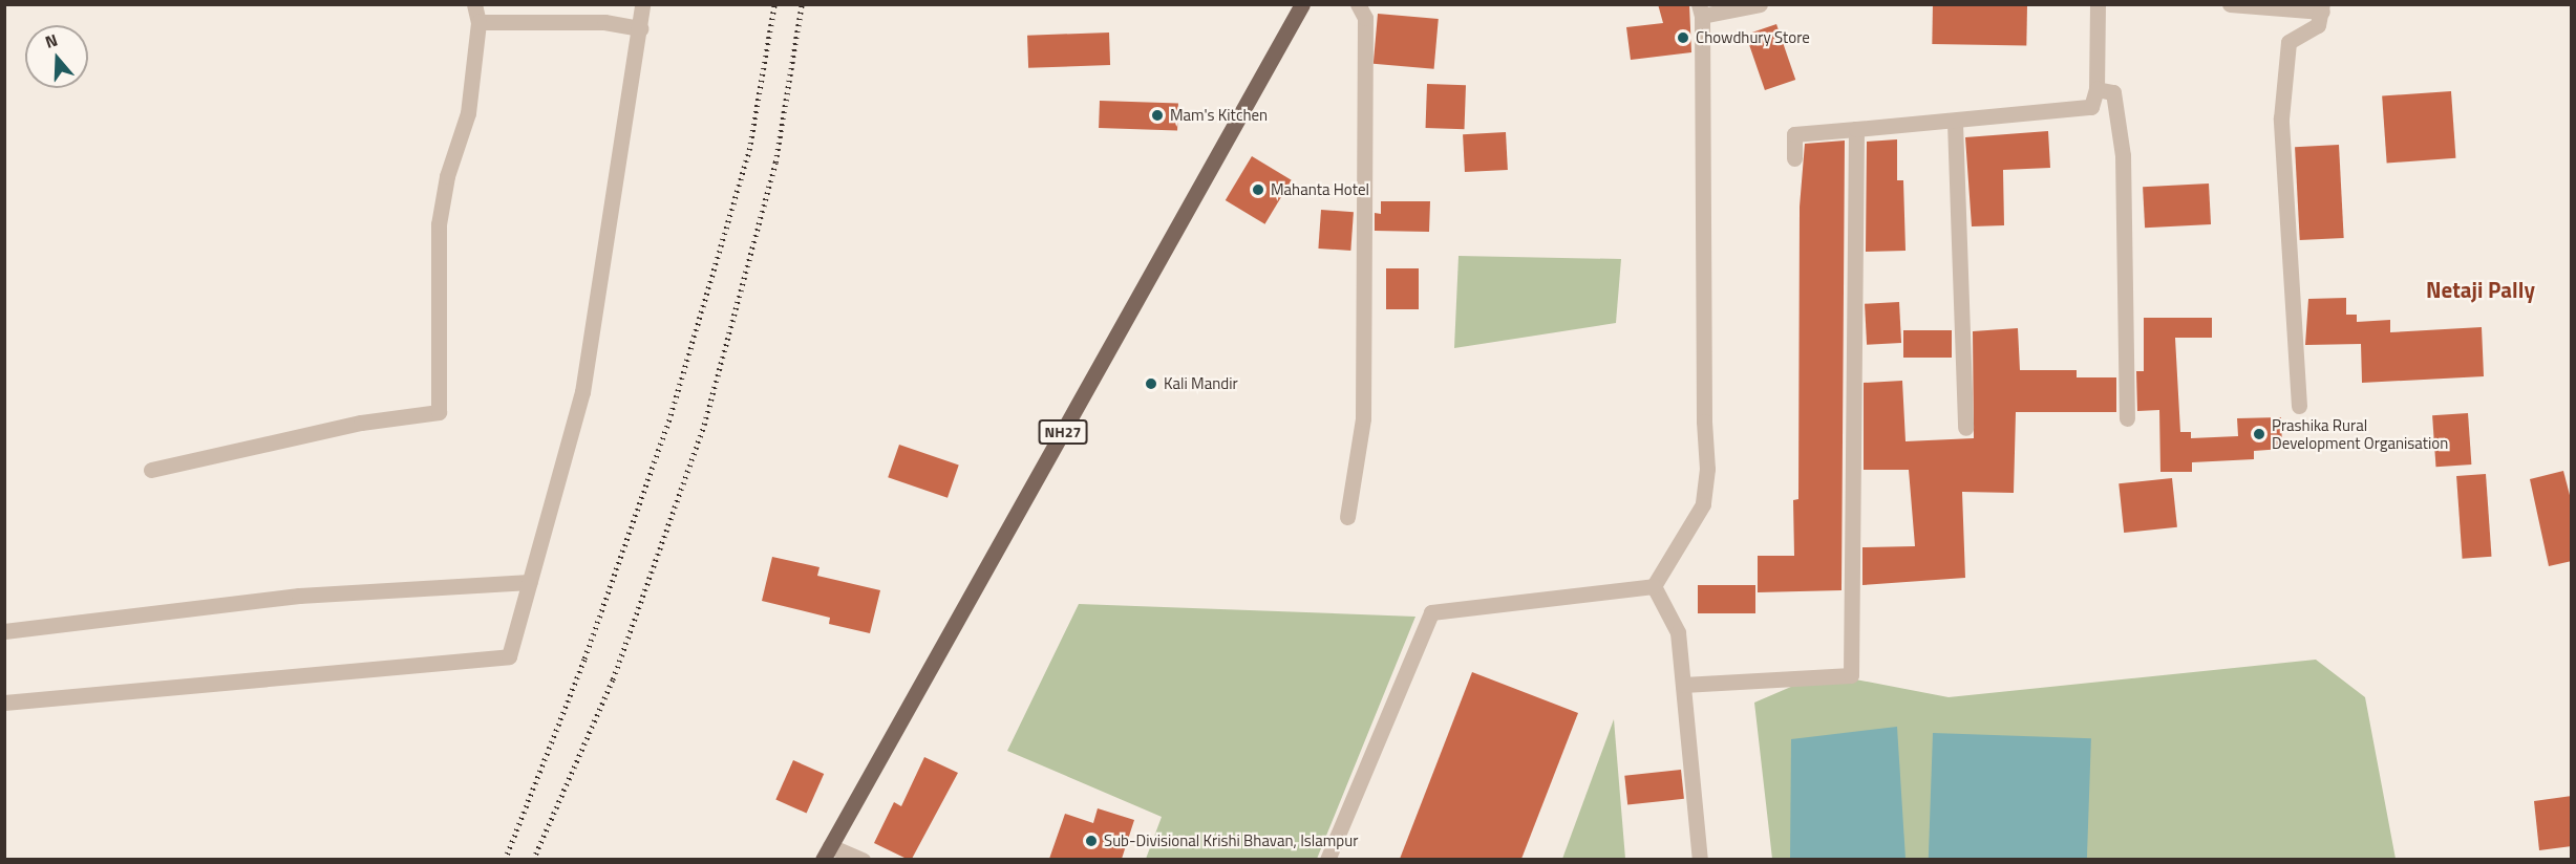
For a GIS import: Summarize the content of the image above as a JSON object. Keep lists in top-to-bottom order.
{
  "streets": {
    "main road": ["NH27"]
  },
  "districts": ["Netaji Pally"],
  "places": [
    "Chowdhury Store",
    "Mam's Kitchen",
    "Mahanta Hotel",
    "Kali Mandir",
    "Prashika Rural Development Organisation",
    "Sub-Divisional Krishi Bhavan, Islampur"
  ],
  "north": "top"
}
